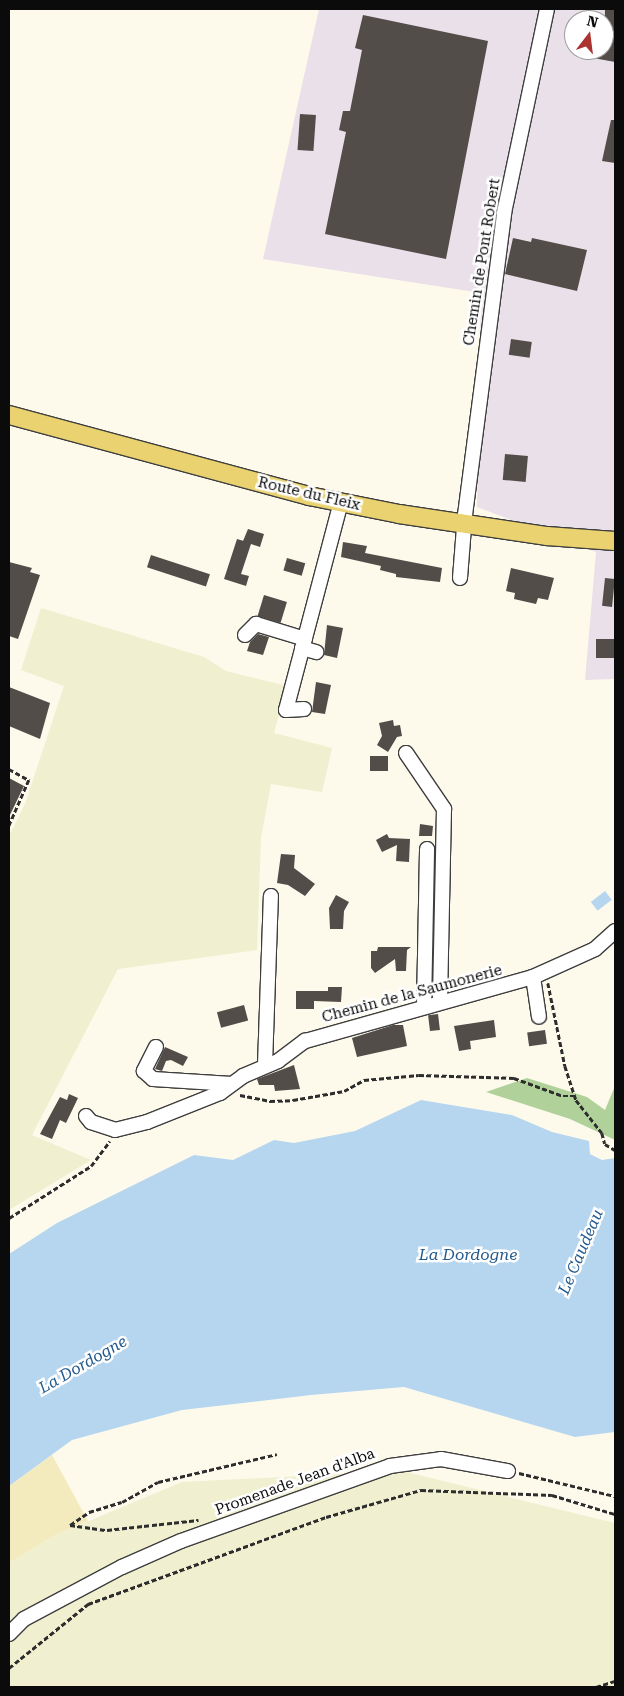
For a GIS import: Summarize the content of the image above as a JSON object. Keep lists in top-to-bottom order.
{
  "streets": {
    "main road": ["Route du Fleix"],
    "street": ["Chemin de Pont Robert", "Chemin de la Saumonerie", "Promenade Jean d'Alba"]
  },
  "crossings": [
    ["Chemin de Pont Robert", "Route du Fleix"]
  ],
  "water": ["Le Caudeau", "La Dordogne"],
  "north": "top"
}
